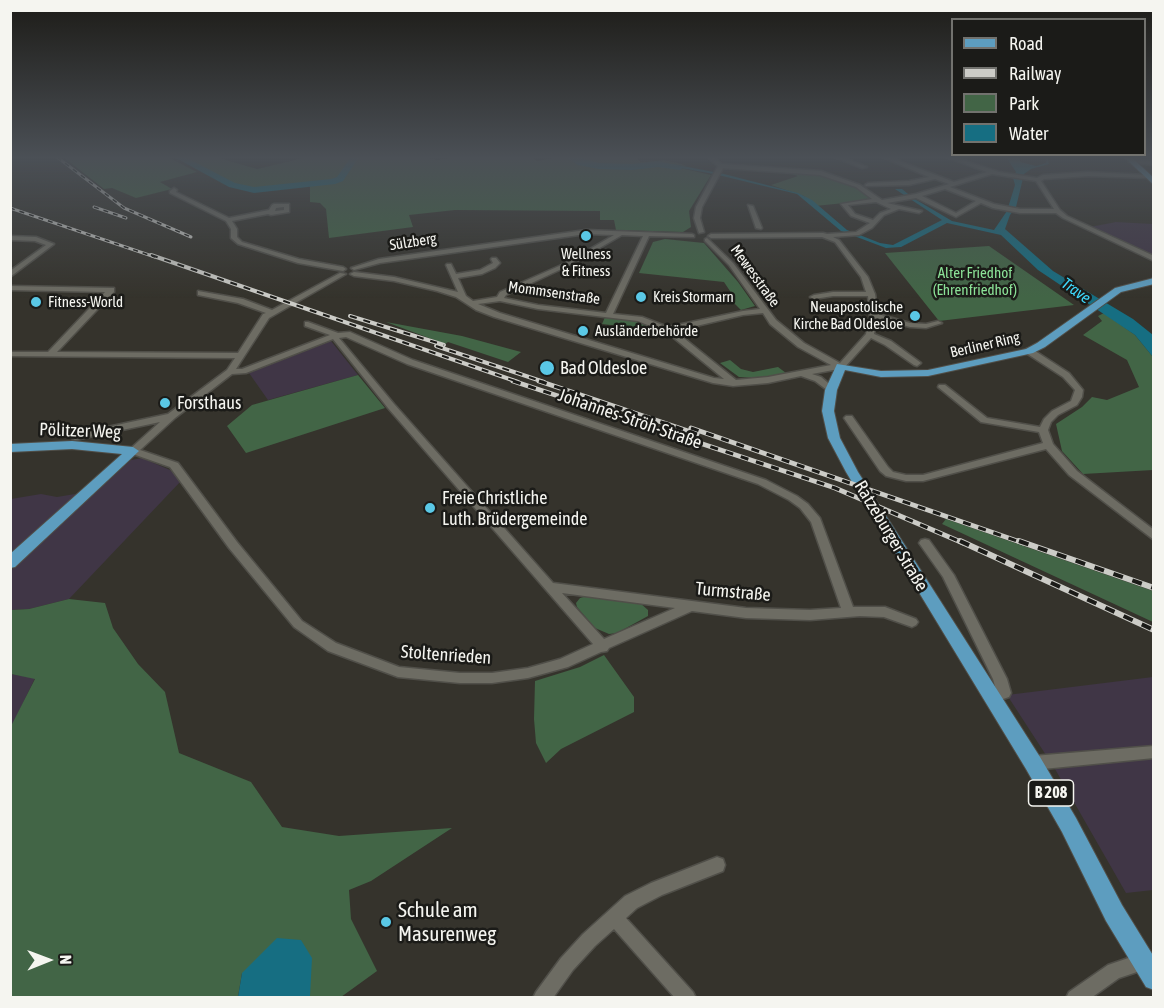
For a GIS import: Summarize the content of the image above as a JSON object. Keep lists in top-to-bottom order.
{
  "streets": {
    "main road": [
      "Berliner Ring",
      "Pölitzer Weg",
      "Ratzeburger Straße",
      "B 208"
    ],
    "street": [
      "Sülzberg",
      "Mewesstraße",
      "Mommsenstraße",
      "Johannes-Ströh-Straße",
      "Turmstraße",
      "Stoltenrieden"
    ]
  },
  "crossings": [
    ["Sülzberg", "Pölitzer Weg"],
    ["Mewesstraße", "Berliner Ring"],
    ["Mewesstraße", "Ratzeburger Straße"],
    ["Berliner Ring", "Ratzeburger Straße"],
    ["Johannes-Ströh-Straße", "Turmstraße"],
    ["Pölitzer Weg", "Stoltenrieden"],
    ["Turmstraße", "Stoltenrieden"]
  ],
  "water": ["Trave"],
  "parks": ["Alter Friedhof (Ehrenfriedhof)"],
  "places": [
    "Wellness & Fitness",
    "Kreis Stormarn",
    "Fitness-World",
    "Neuapostolische Kirche Bad Oldesloe",
    "Ausländerbehörde",
    "Bad Oldesloe",
    "Forsthaus",
    "Freie Christliche Luth. Brüdergemeinde",
    "Schule am Masurenweg"
  ],
  "legend": [
    "Road",
    "Railway",
    "Park",
    "Water"
  ],
  "north": "right"
}
